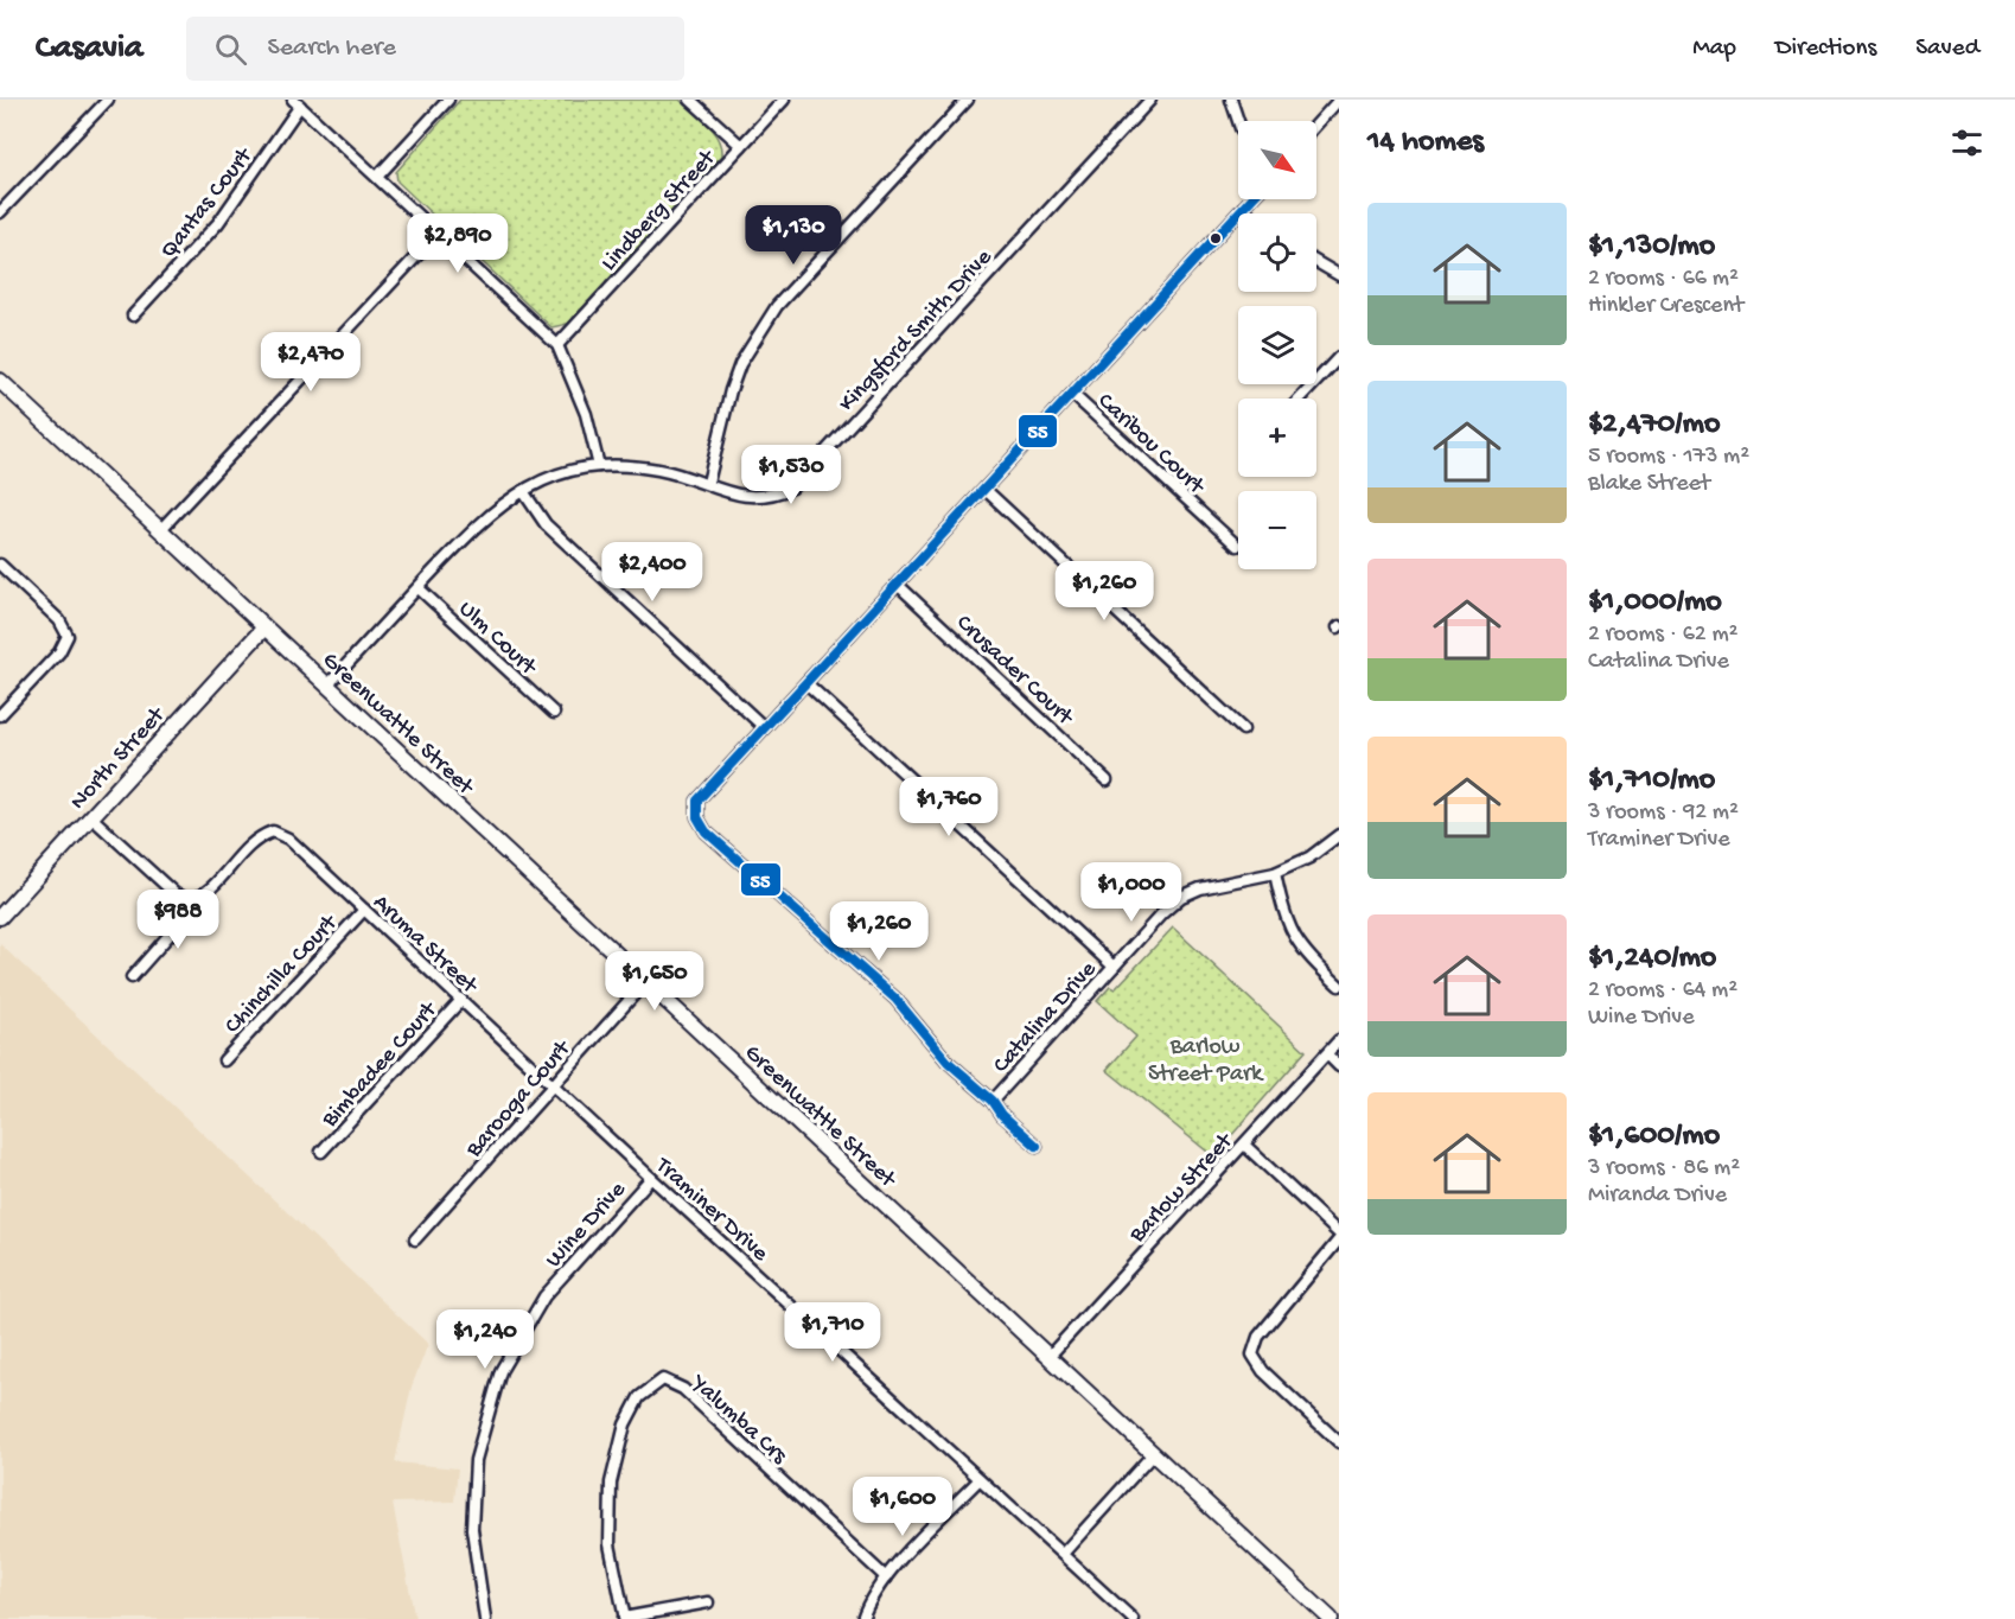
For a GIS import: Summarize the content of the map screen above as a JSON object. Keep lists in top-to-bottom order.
{
  "streets": {
    "main road": ["Greenwattle Street", "North Street"],
    "street": [
      "Qantas Court",
      "Lindberg Street",
      "Kingsford Smith Drive",
      "Caribou Court",
      "Ulm Court",
      "Crusader Court",
      "Aruma Street",
      "Chinchilla Court",
      "Catalina Drive",
      "Bimbadee Court",
      "Barooga Court",
      "Barlow Street",
      "Traminer Drive",
      "Wine Drive",
      "Yalumba Crs"
    ]
  },
  "crossings": [
    ["Kingsford Smith Drive", "Ulm Court"],
    ["Kingsford Smith Drive", "Greenwattle Street"],
    ["Greenwattle Street", "North Street"],
    ["Greenwattle Street", "Barooga Court"],
    ["Greenwattle Street", "Barlow Street"],
    ["Aruma Street", "Chinchilla Court"],
    ["Aruma Street", "Bimbadee Court"],
    ["Aruma Street", "Barooga Court"],
    ["Aruma Street", "Traminer Drive"],
    ["Barooga Court", "Traminer Drive"],
    ["Traminer Drive", "Wine Drive"]
  ],
  "parks": ["Barlow Street Park"],
  "lines": ["transit line 55"],
  "north": "bottom right",
  "page": {
    "header": "Casavia",
    "search": "Search here",
    "nav": ["Map", "Directions", "Saved"],
    "heading": "14 homes",
    "map_buttons": ["+", "−"],
    "list": [
      {
        "name": "$1,130/mo",
        "note": "2 rooms · 66 m² · Hinkler Crescent"
      },
      {
        "name": "$2,470/mo",
        "note": "5 rooms · 173 m² · Blake Street"
      },
      {
        "name": "$1,000/mo",
        "note": "2 rooms · 62 m² · Catalina Drive"
      },
      {
        "name": "$1,710/mo",
        "note": "3 rooms · 92 m² · Traminer Drive"
      },
      {
        "name": "$1,240/mo",
        "note": "2 rooms · 64 m² · Wine Drive"
      },
      {
        "name": "$1,600/mo",
        "note": "3 rooms · 86 m² · Miranda Drive"
      }
    ],
    "price": [
      "$1,130",
      "$2,890",
      "$2,470",
      "$1,530",
      "$2,400",
      "$1,260",
      "$1,760",
      "$1,000",
      "$988",
      "$1,260",
      "$1,650",
      "$1,710",
      "$1,240",
      "$1,600"
    ]
  }
}
